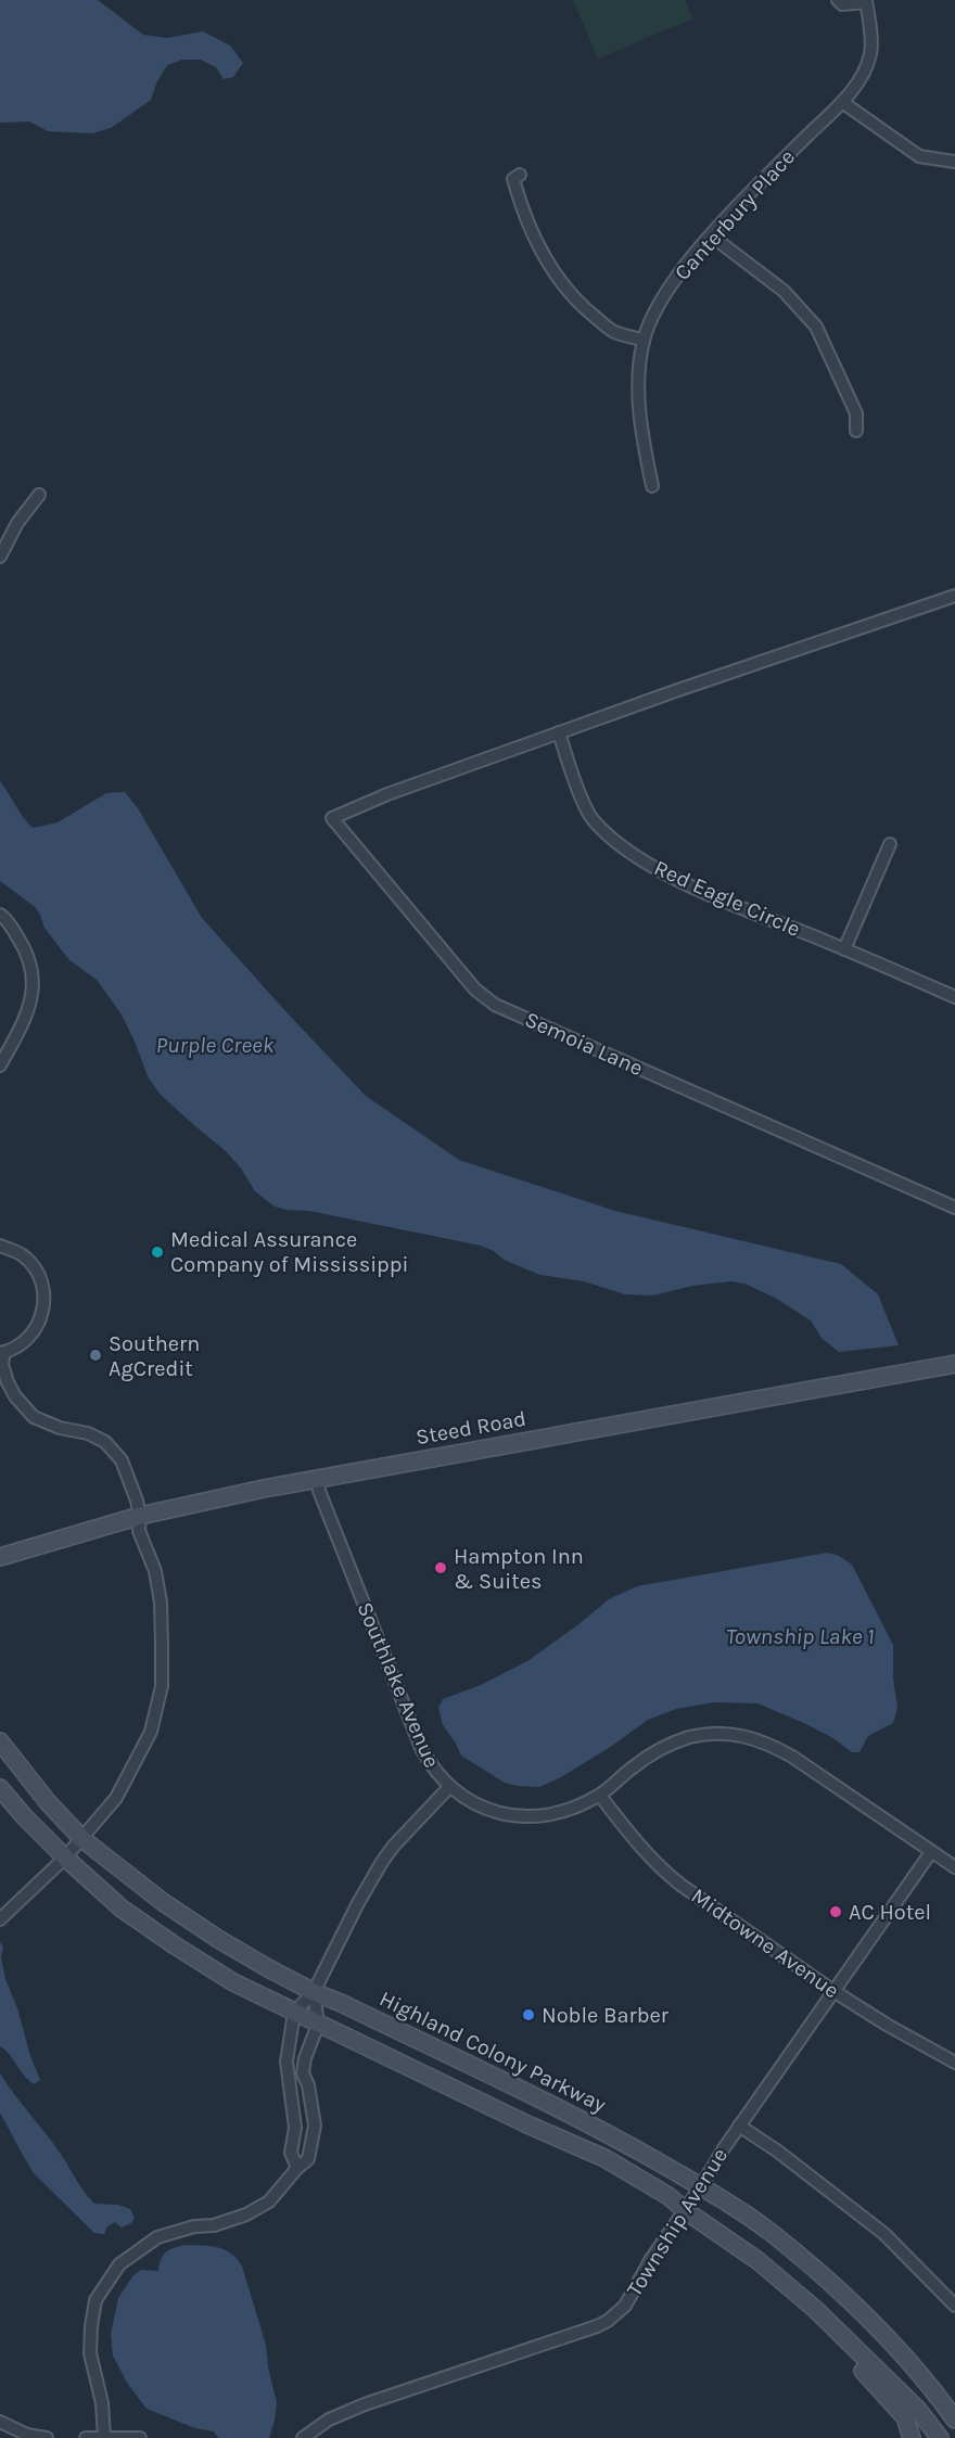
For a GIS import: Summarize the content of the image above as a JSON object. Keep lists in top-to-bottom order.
{
  "streets": {
    "street": [
      "Canterbury Place",
      "Red Eagle Circle",
      "Semoia Lane",
      "Steed Road",
      "Southlake Avenue",
      "Midtowne Avenue",
      "Highland Colony Parkway",
      "Township Avenue"
    ]
  },
  "crossings": [
    ["Red Eagle Circle", "Semoia Lane"],
    ["Steed Road", "Southlake Avenue"],
    ["Southlake Avenue", "Midtowne Avenue"],
    ["Southlake Avenue", "Township Avenue"],
    ["Midtowne Avenue", "Township Avenue"],
    ["Highland Colony Parkway", "Township Avenue"]
  ],
  "water": ["Purple Creek", "Township Lake 1"],
  "places": [
    "Medical Assurance Company of Mississippi",
    "Southern AgCredit",
    "Hampton Inn & Suites",
    "AC Hotel",
    "Noble Barber"
  ]
}
